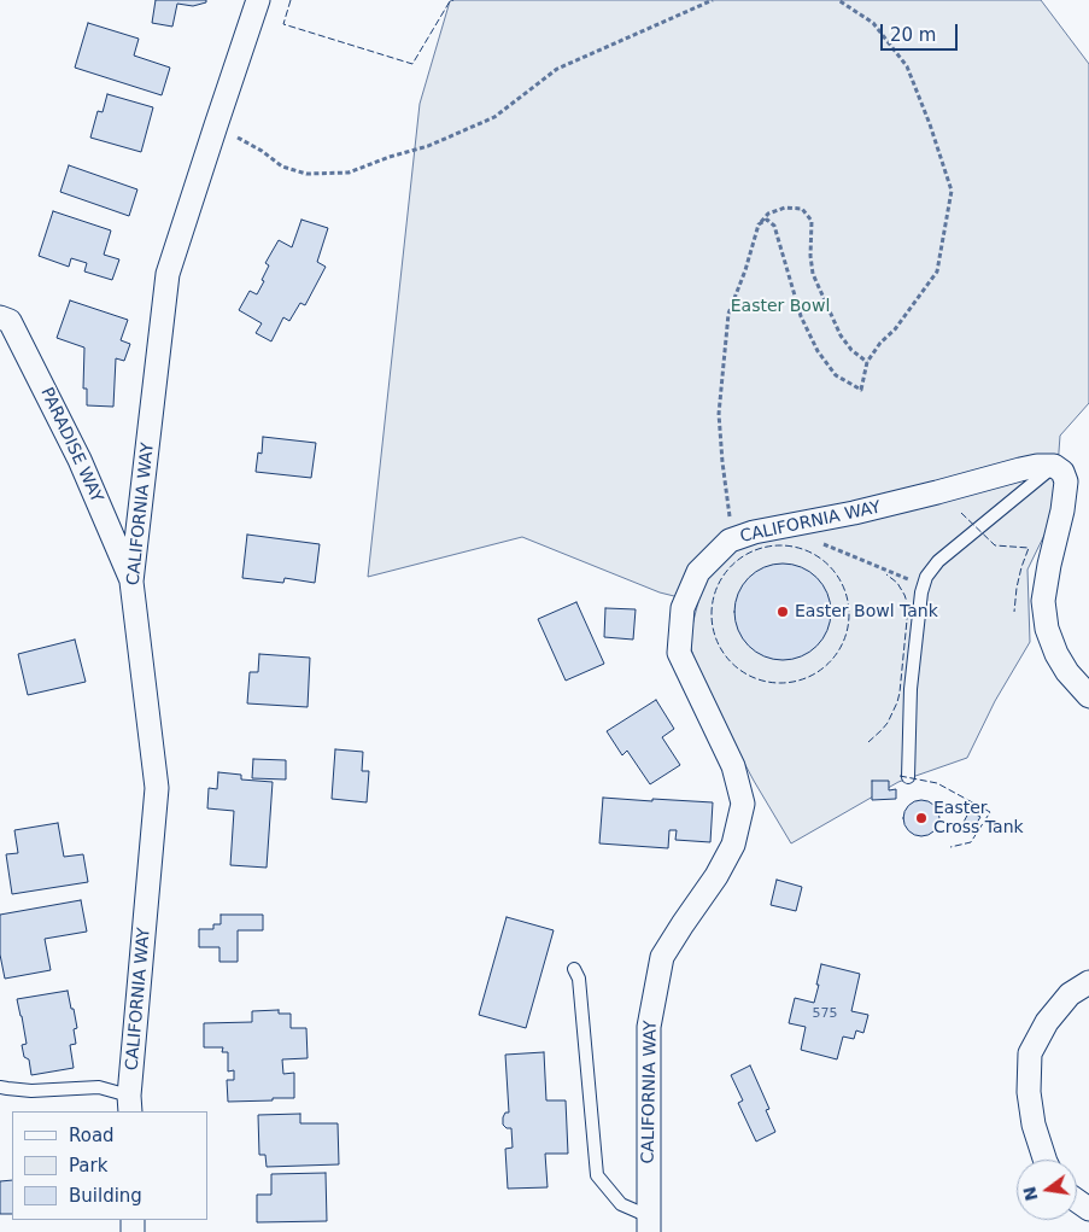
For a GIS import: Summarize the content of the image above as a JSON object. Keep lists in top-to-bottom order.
{
  "streets": {
    "street": ["PARADISE WAY", "CALIFORNIA WAY"]
  },
  "crossings": [
    ["PARADISE WAY", "CALIFORNIA WAY"]
  ],
  "parks": ["Easter Bowl"],
  "places": ["Easter Bowl Tank", "Easter Cross Tank"],
  "house_numbers": ["575"],
  "legend": ["Road", "Park", "Building"],
  "scale_bar": "20 m",
  "north": "left"
}
